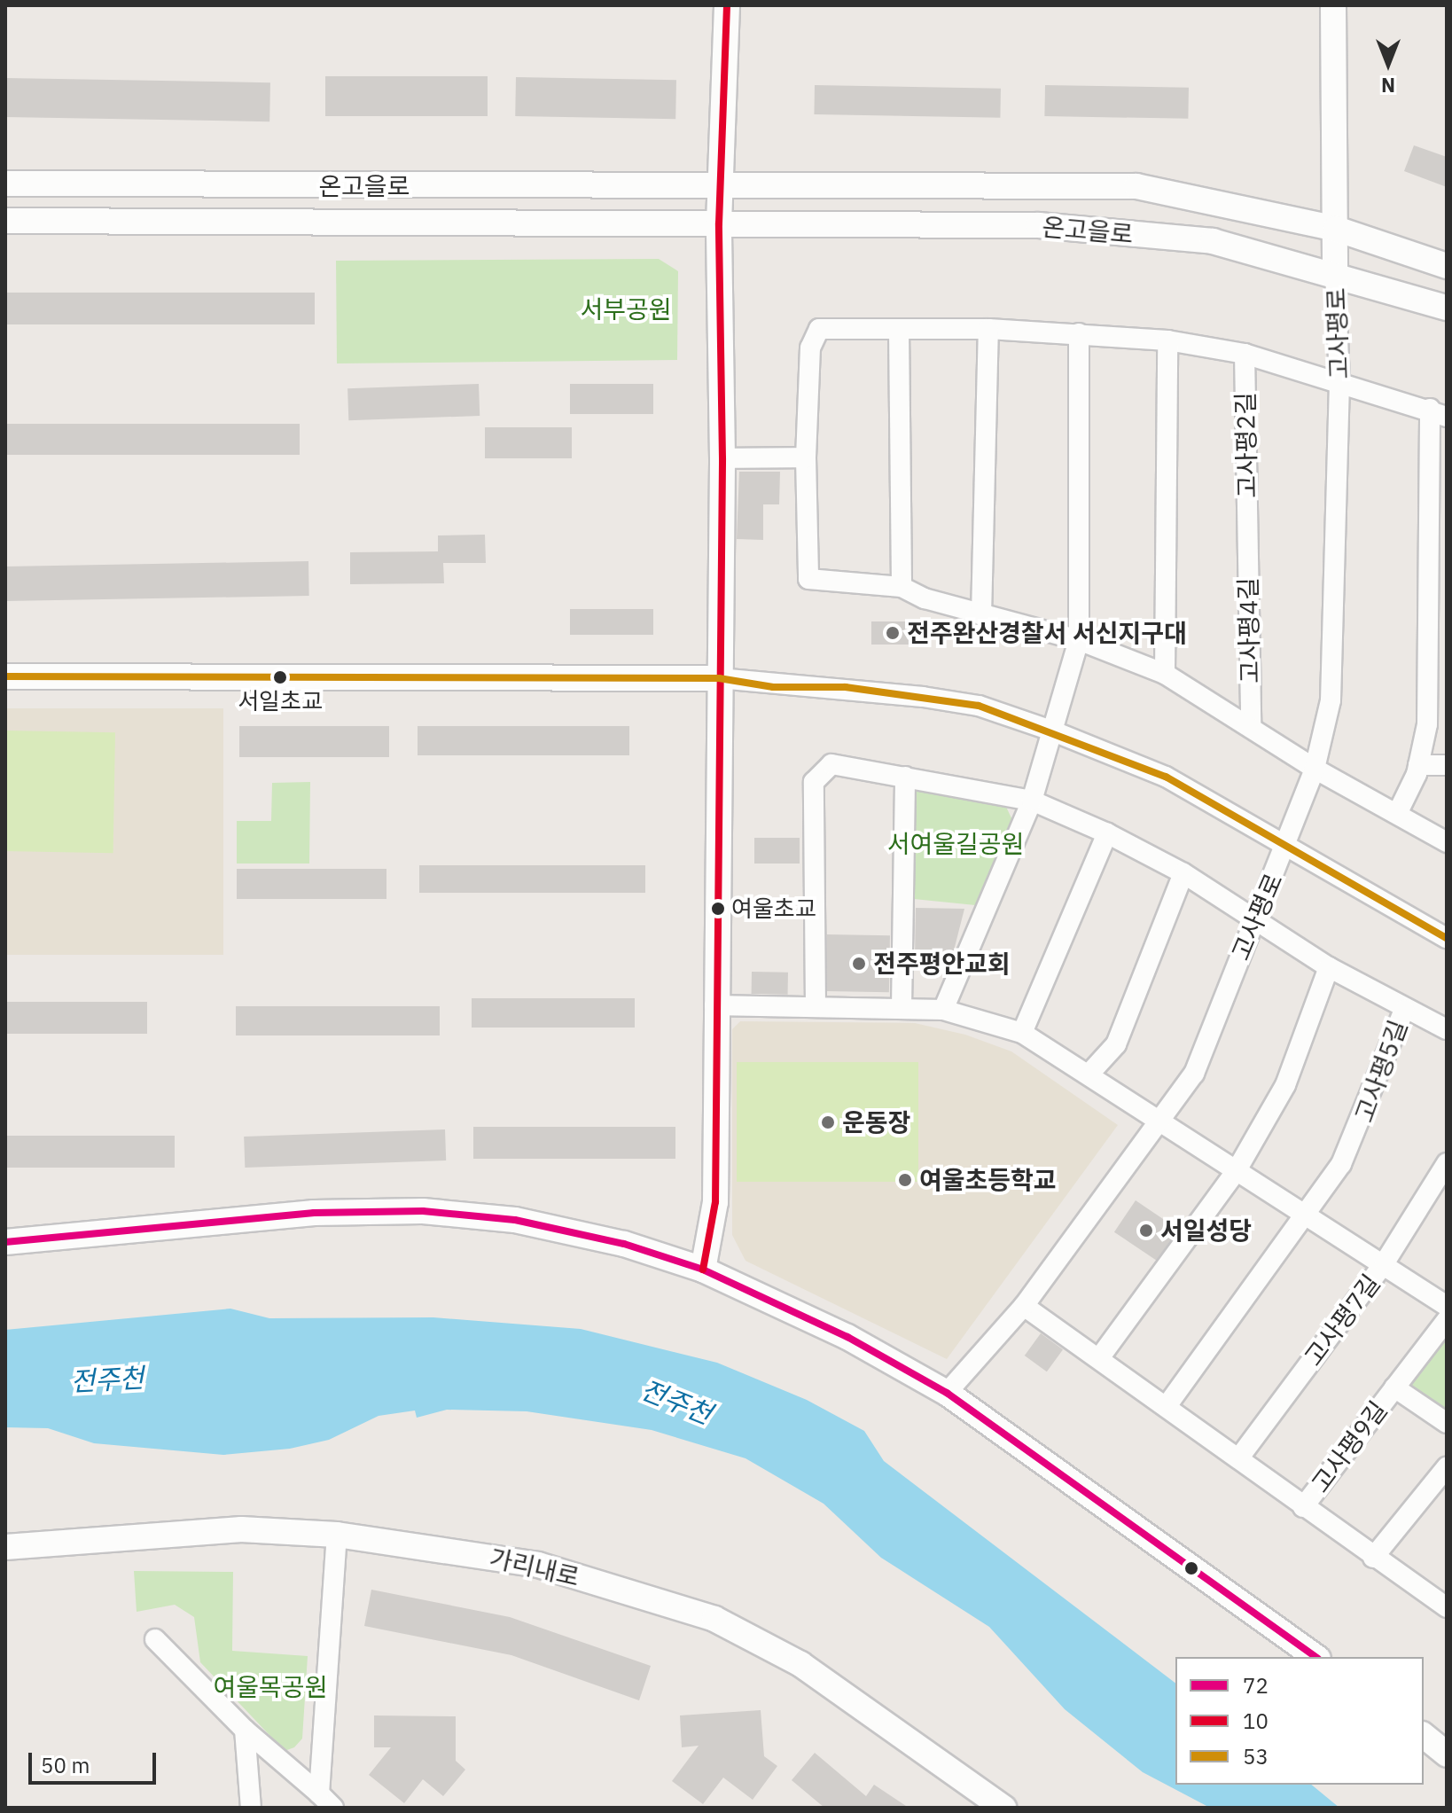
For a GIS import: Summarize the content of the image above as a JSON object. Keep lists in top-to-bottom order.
{
  "streets": {
    "street": [
      "온고을로",
      "고사평로",
      "고사평2길",
      "고사평4길",
      "고사평5길",
      "고사평7길",
      "고사평9길",
      "가리내로"
    ]
  },
  "crossings": [
    ["온고을로", "고사평로"],
    ["고사평로", "고사평2길"],
    ["고사평로", "고사평4길"],
    ["고사평로", "고사평5길"],
    ["고사평로", "고사평7길"],
    ["고사평로", "고사평9길"],
    ["고사평2길", "고사평4길"],
    ["고사평5길", "고사평7길"],
    ["고사평7길", "고사평9길"]
  ],
  "water": ["전주천"],
  "parks": ["서부공원", "서여울길공원", "여울목공원"],
  "places": [
    "전주완산경찰서 서신지구대",
    "서일초교",
    "여울초교",
    "전주평안교회",
    "운동장",
    "여울초등학교",
    "서일성당"
  ],
  "lines": ["transit line 10", "transit line 53", "transit line 72"],
  "legend": ["72", "10", "53"],
  "scale_bar": "50 m",
  "north": "bottom"
}
